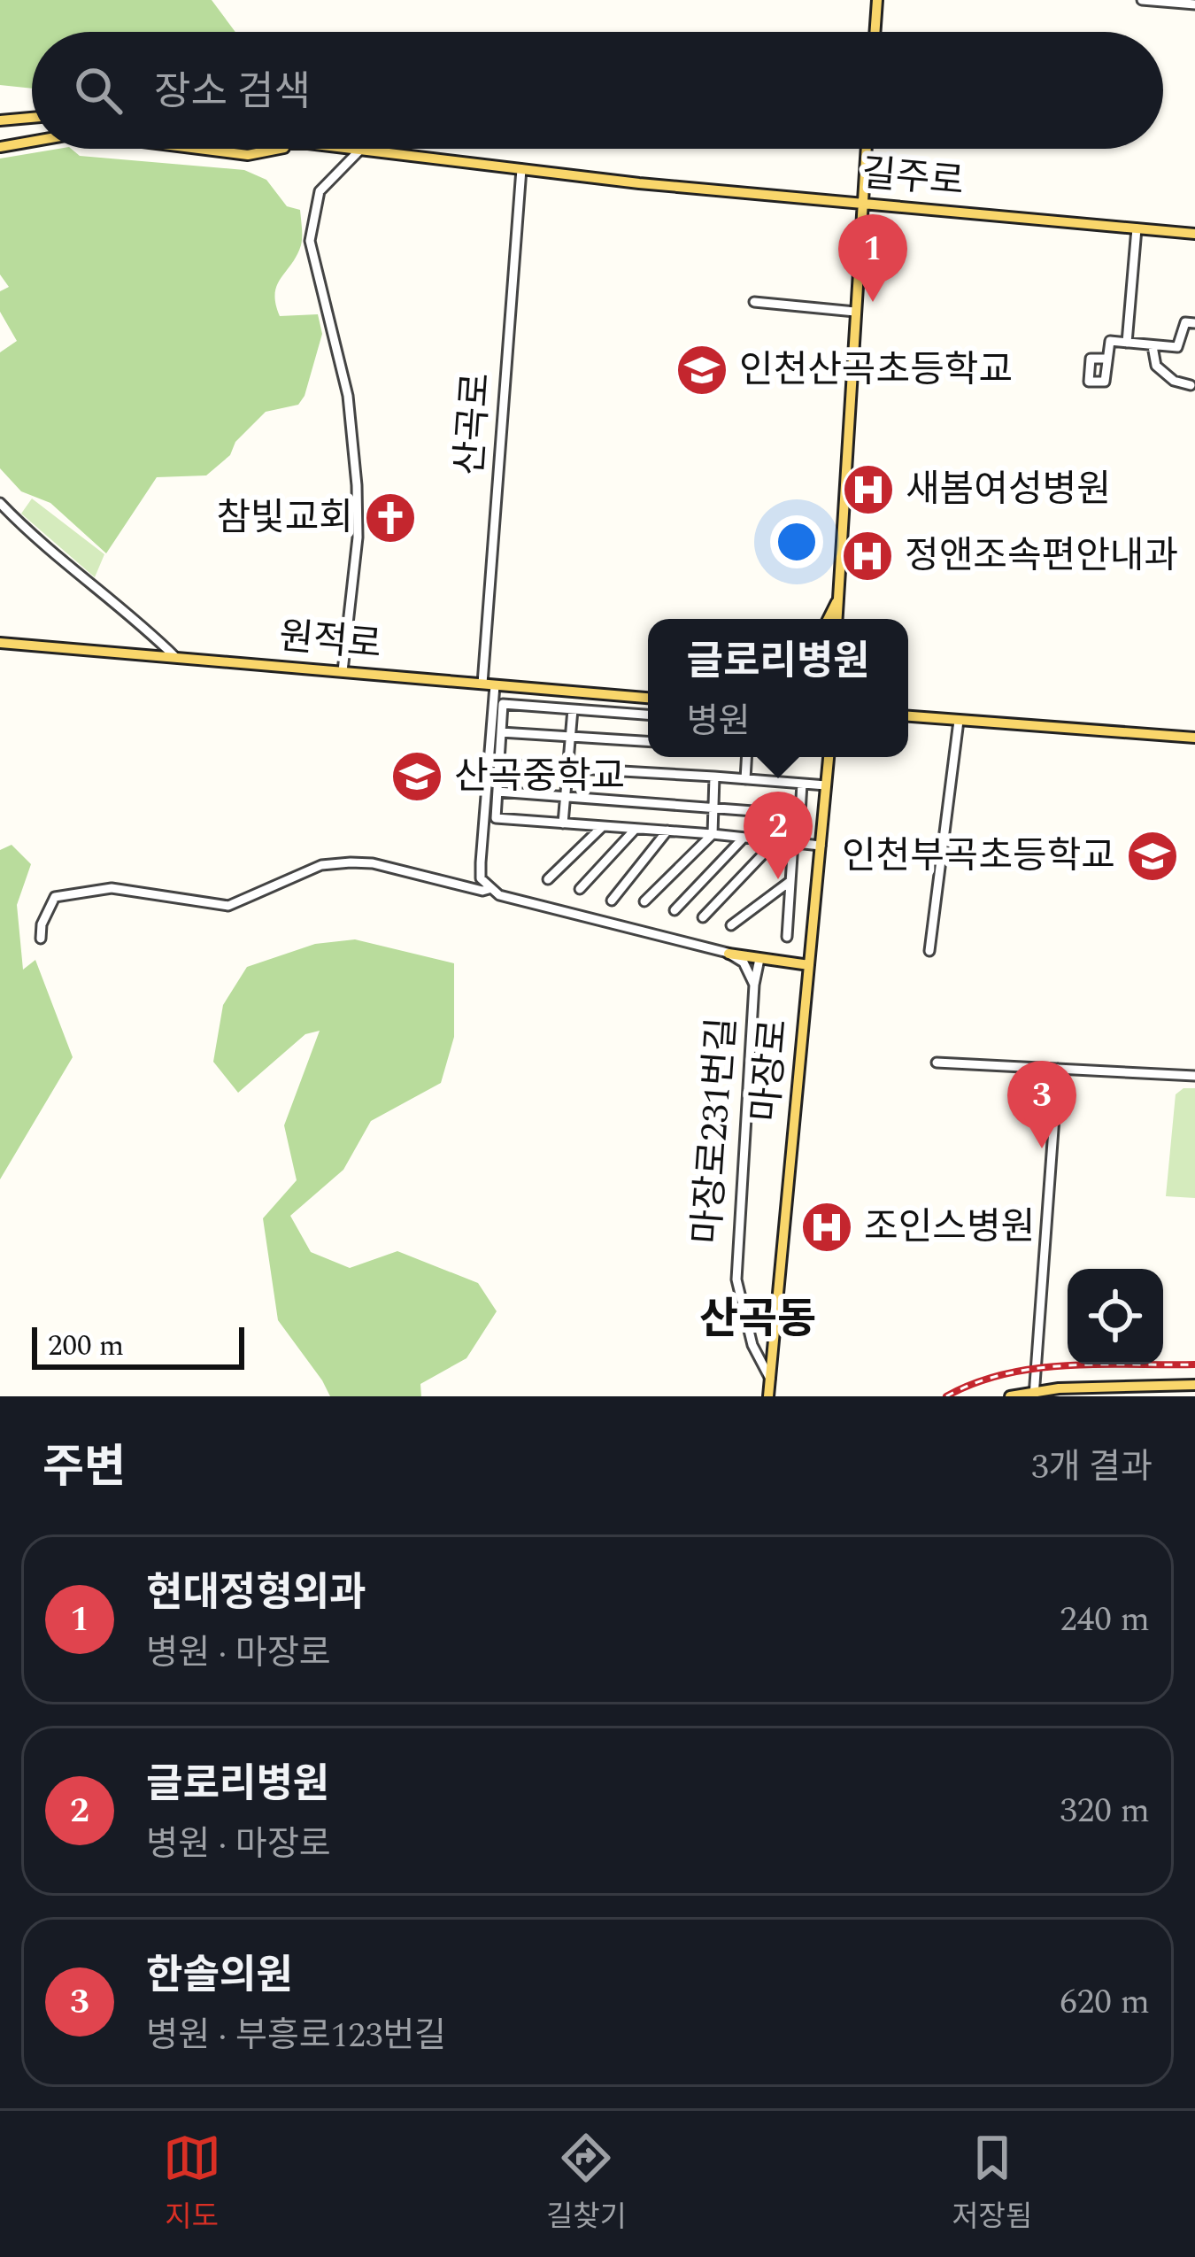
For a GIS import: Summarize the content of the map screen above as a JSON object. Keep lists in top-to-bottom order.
{
  "streets": {
    "main road": ["길주로", "원적로", "마장로"],
    "street": ["산곡로", "마장로231번길"]
  },
  "crossings": [
    ["길주로", "산곡로"],
    ["산곡로", "원적로"],
    ["마장로", "마장로231번길"]
  ],
  "districts": ["산곡동"],
  "places": {
    "school or university": ["인천산곡초등학교", "산곡중학교", "인천부곡초등학교"],
    "hospital": ["새봄여성병원", "정앤조속편안내과", "조인스병원"],
    "church": ["참빛교회"]
  },
  "scale_bar": "200 m",
  "page": {
    "search": "장소 검색",
    "pins": ["1", "2", "3"],
    "popup": ["글로리병원", "병원"],
    "scale": "200 m",
    "heading": ["주변", "3개 결과"],
    "list": [
      {
        "mark": "1",
        "name": "현대정형외과",
        "note": "병원 · 마장로",
        "value": "240 m"
      },
      {
        "mark": "2",
        "name": "글로리병원",
        "note": "병원 · 마장로",
        "value": "320 m"
      },
      {
        "mark": "3",
        "name": "한솔의원",
        "note": "병원 · 부흥로123번길",
        "value": "620 m"
      }
    ],
    "nav": ["지도", "길찾기", "저장됨"]
  }
}
